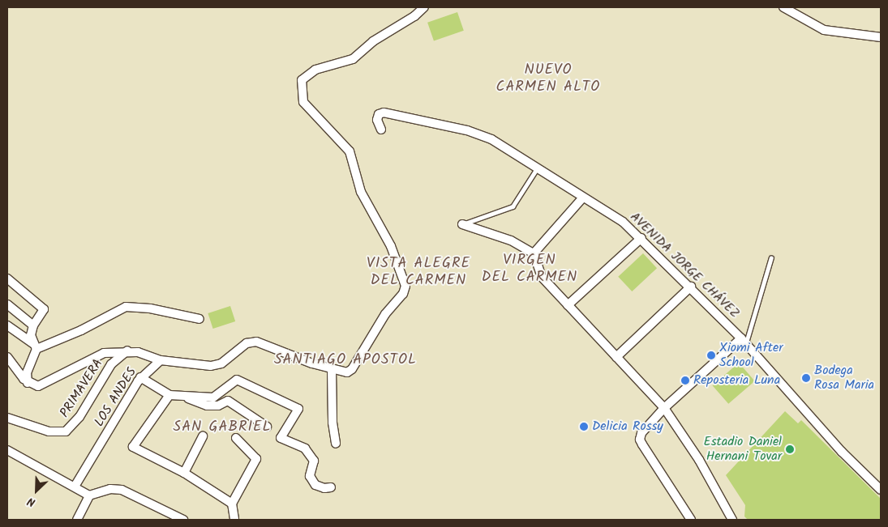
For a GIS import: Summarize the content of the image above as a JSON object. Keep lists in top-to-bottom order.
{
  "streets": {
    "street": ["AVENIDA JORGE CHÁVEZ", "PRIMAVERA", "LOS ANDES"]
  },
  "districts": [
    "NUEVO CARMEN ALTO",
    "VIRGEN DEL CARMEN",
    "VISTA ALEGRE DEL CARMEN",
    "SANTIAGO APOSTOL",
    "SAN GABRIEL"
  ],
  "places": [
    "Xiomi After School",
    "Bodega Rosa Maria",
    "Reposteria Luna",
    "Delicia Rossy",
    "Estadio Daniel Hernani Tovar"
  ],
  "north": "bottom left"
}
